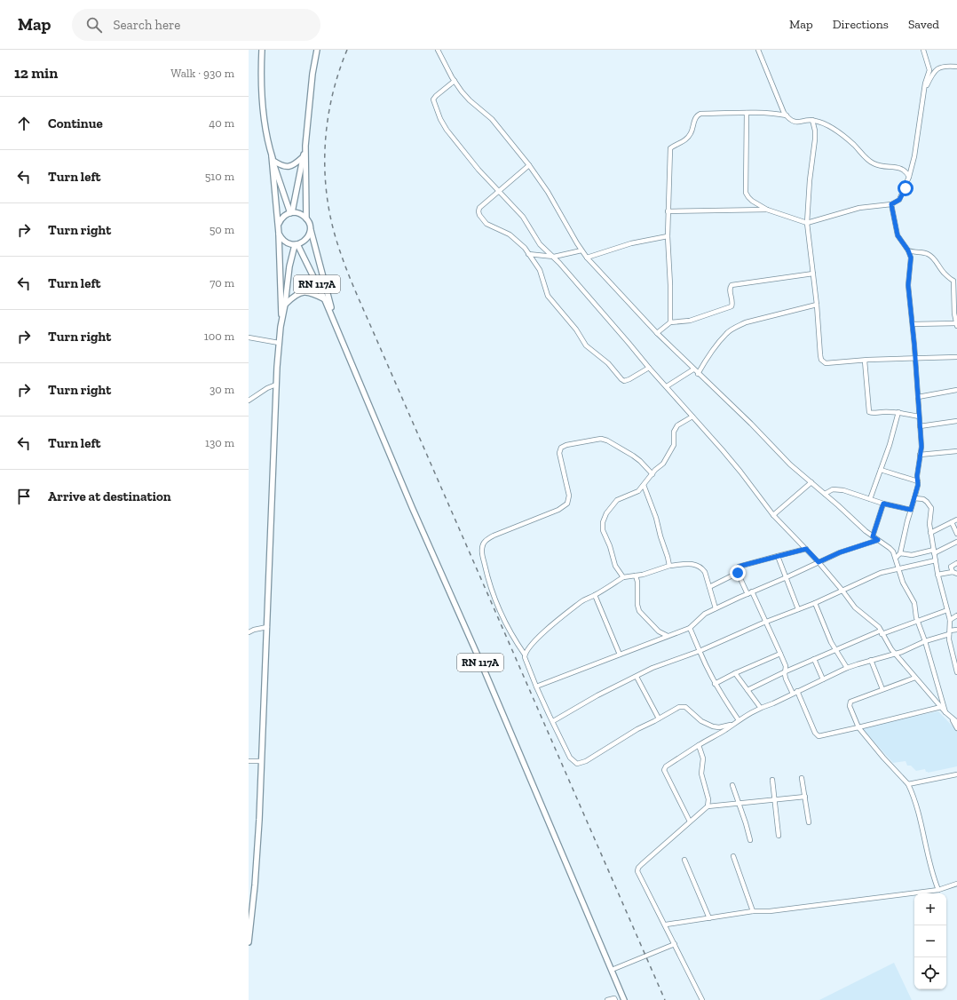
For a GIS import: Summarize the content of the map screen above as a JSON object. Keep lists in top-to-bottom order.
{
  "streets": {
    "main road": ["RN 117A"]
  },
  "page": {
    "header": "Map",
    "search": "Search here",
    "nav": ["Map", "Directions", "Saved"],
    "heading": ["12 min", "Walk · 930 m"],
    "list": [
      ["Continue", "40 m"],
      ["Turn left", "510 m"],
      ["Turn right", "50 m"],
      ["Turn left", "70 m"],
      ["Turn right", "100 m"],
      ["Turn right", "30 m"],
      ["Turn left", "130 m"],
      "Arrive at destination"
    ],
    "map_buttons": ["+", "−"]
  }
}
